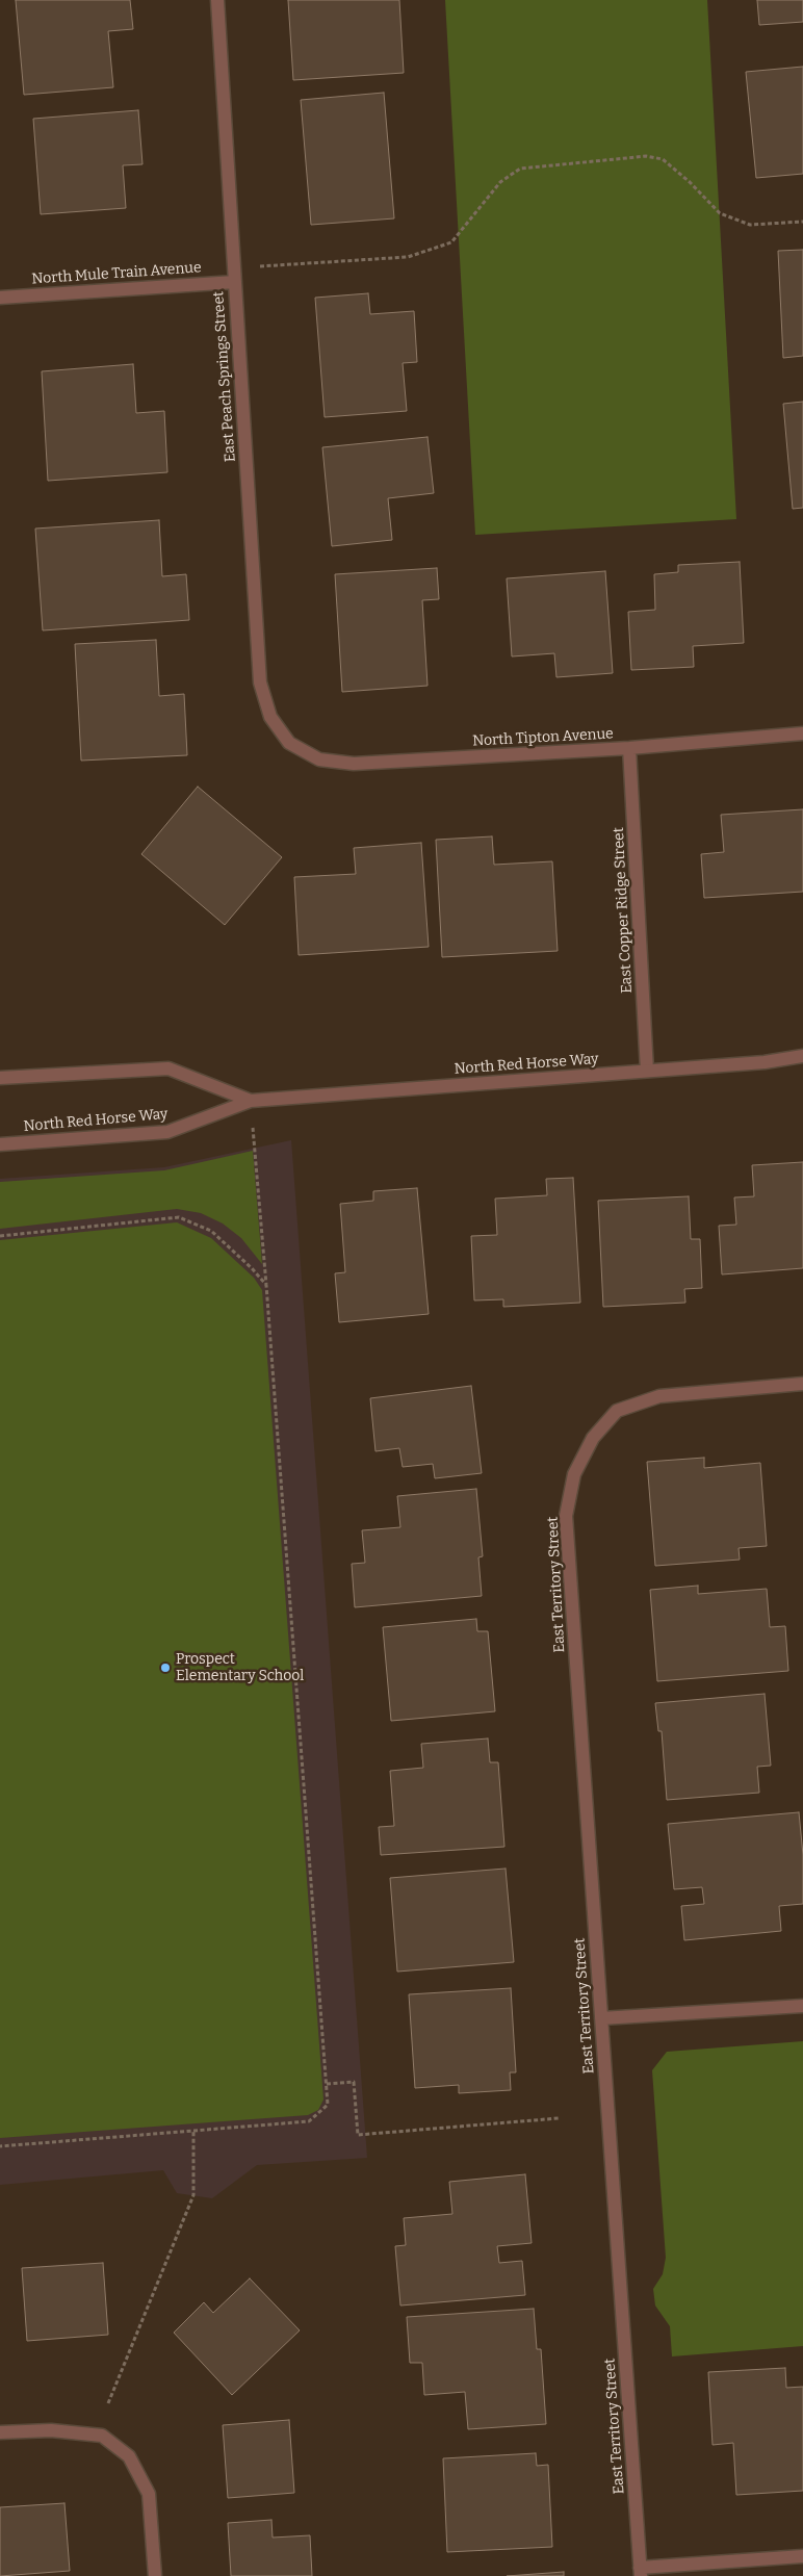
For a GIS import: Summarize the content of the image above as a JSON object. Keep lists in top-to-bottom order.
{
  "streets": {
    "street": [
      "North Mule Train Avenue",
      "East Peach Springs Street",
      "North Tipton Avenue",
      "East Copper Ridge Street",
      "North Red Horse Way",
      "East Territory Street"
    ]
  },
  "crossings": [
    ["North Mule Train Avenue", "East Peach Springs Street"],
    ["East Peach Springs Street", "North Tipton Avenue"],
    ["North Tipton Avenue", "East Copper Ridge Street"],
    ["East Copper Ridge Street", "North Red Horse Way"]
  ],
  "places": ["Prospect Elementary School"]
}
